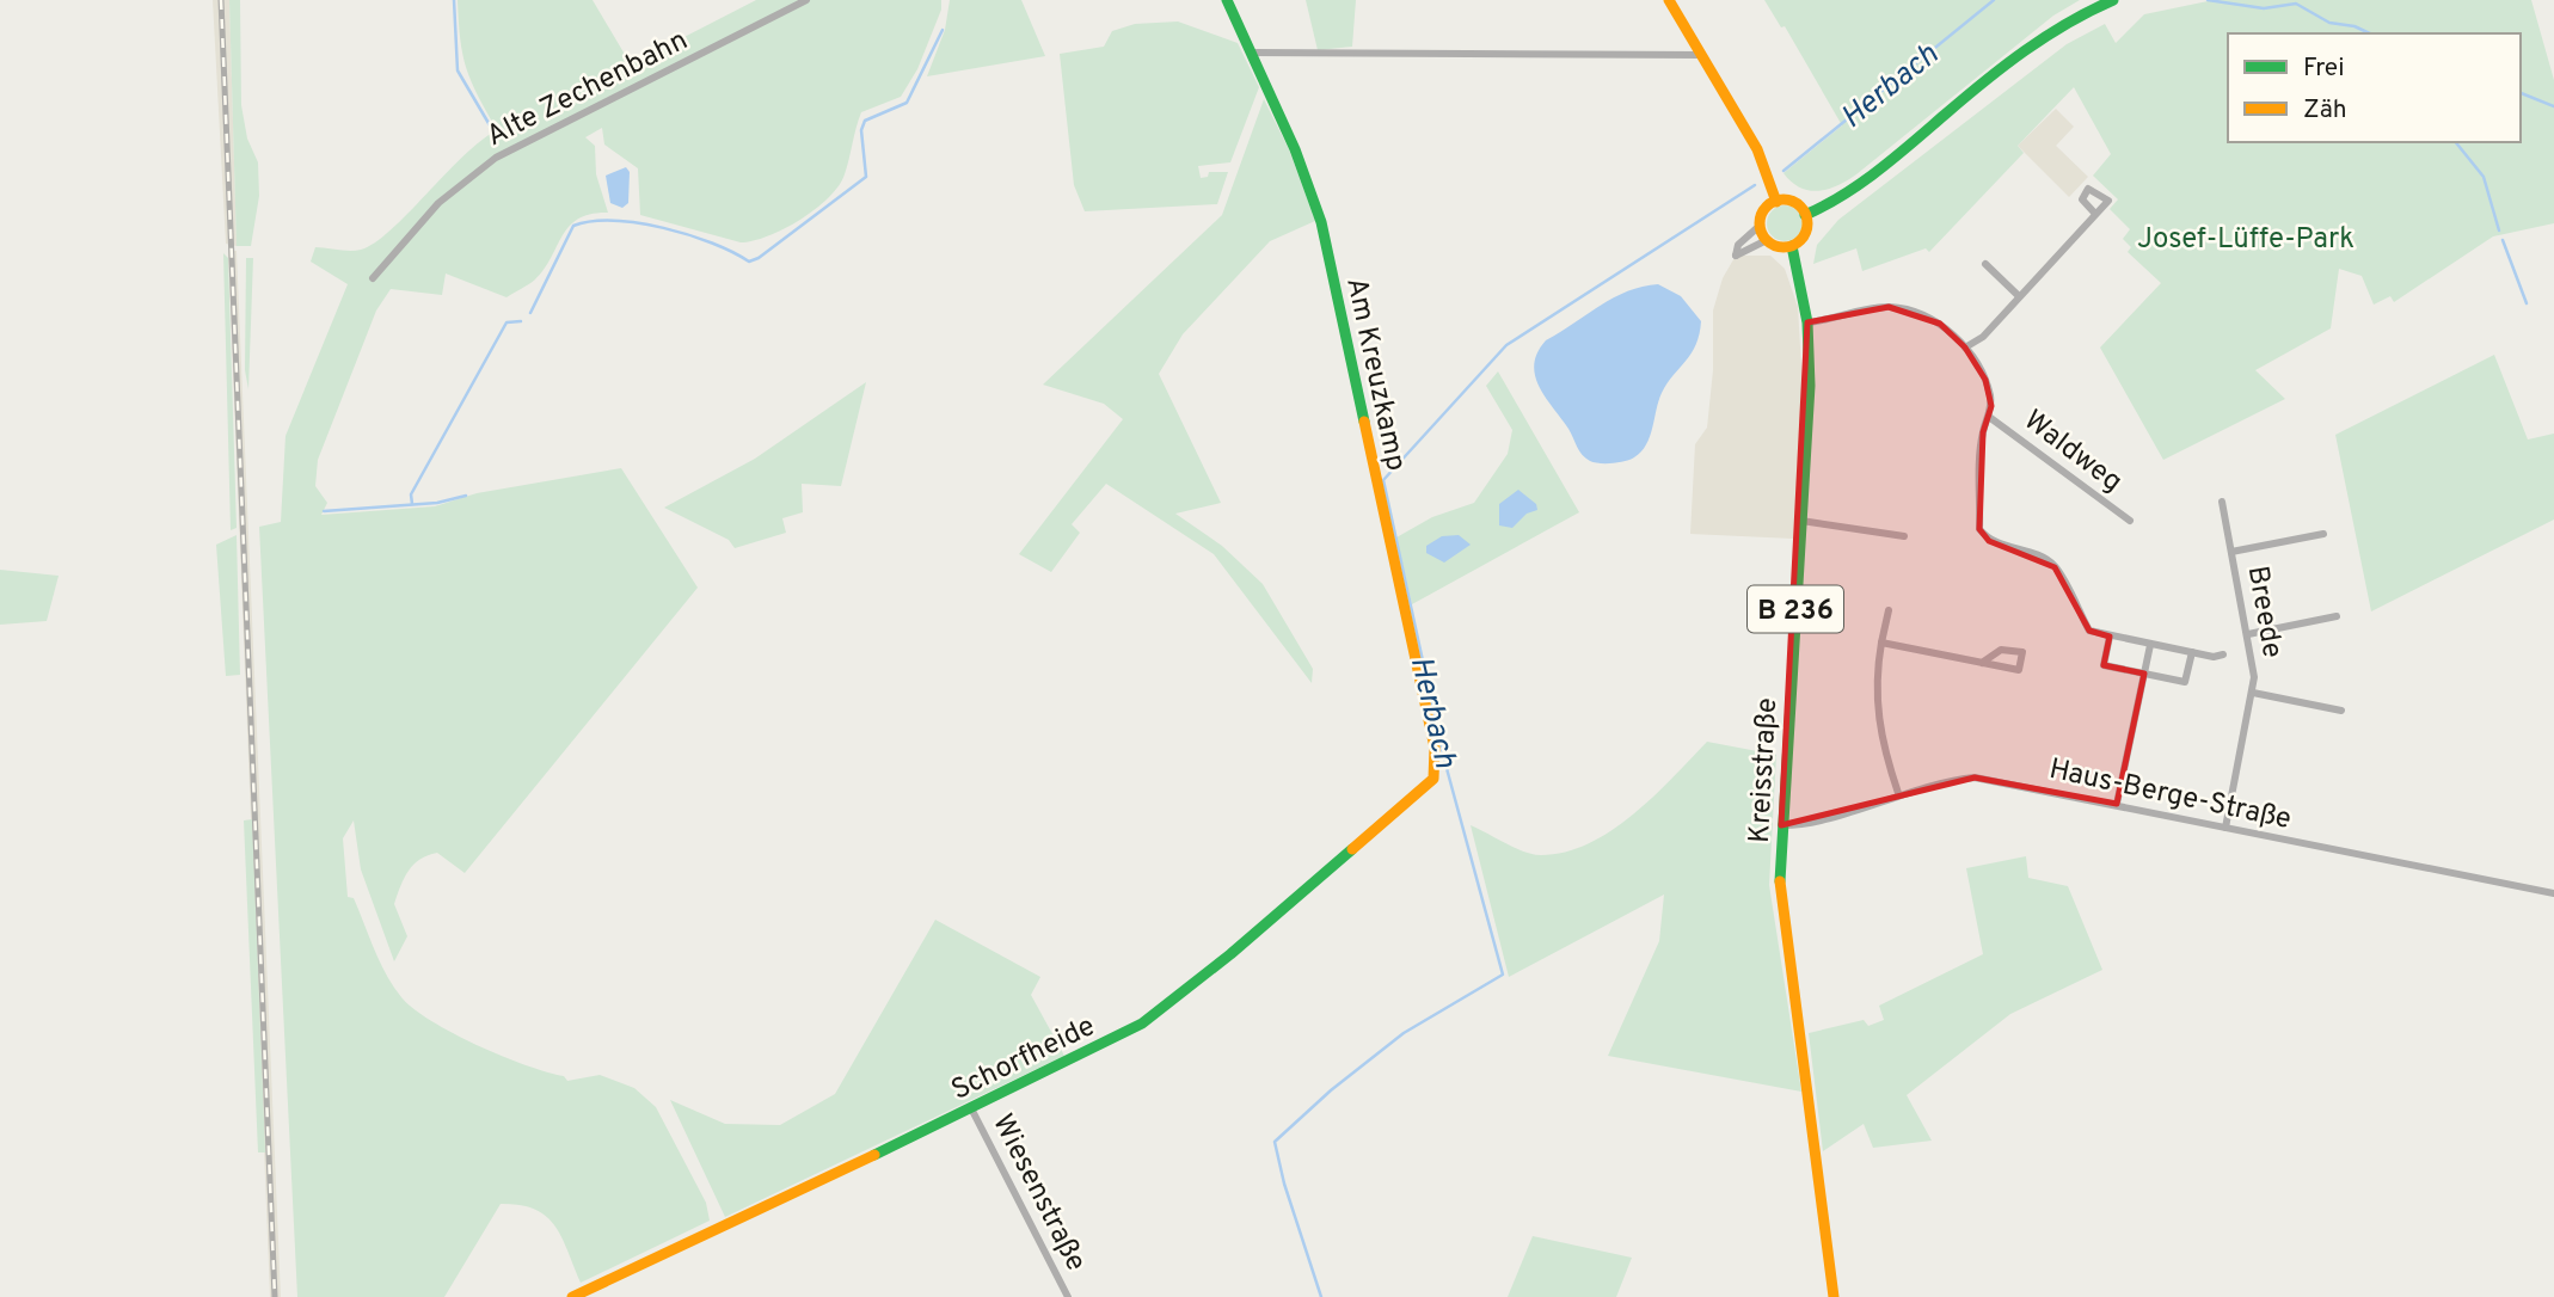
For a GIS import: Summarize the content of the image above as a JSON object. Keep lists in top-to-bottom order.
{
  "streets": {
    "street": [
      "Alte Zechenbahn",
      "Am Kreuzkamp",
      "Waldweg",
      "B 236",
      "Breede",
      "Kreisstraße",
      "Haus-Berge-Straße",
      "Schorfheide",
      "Wiesenstraße"
    ]
  },
  "crossings": [
    ["Am Kreuzkamp", "Schorfheide"],
    ["Breede", "Haus-Berge-Straße"],
    ["Kreisstraße", "Haus-Berge-Straße"],
    ["Schorfheide", "Wiesenstraße"]
  ],
  "water": ["Herbach"],
  "parks": ["Josef-Lüffe-Park"],
  "legend": ["Frei", "Zäh"]
}
